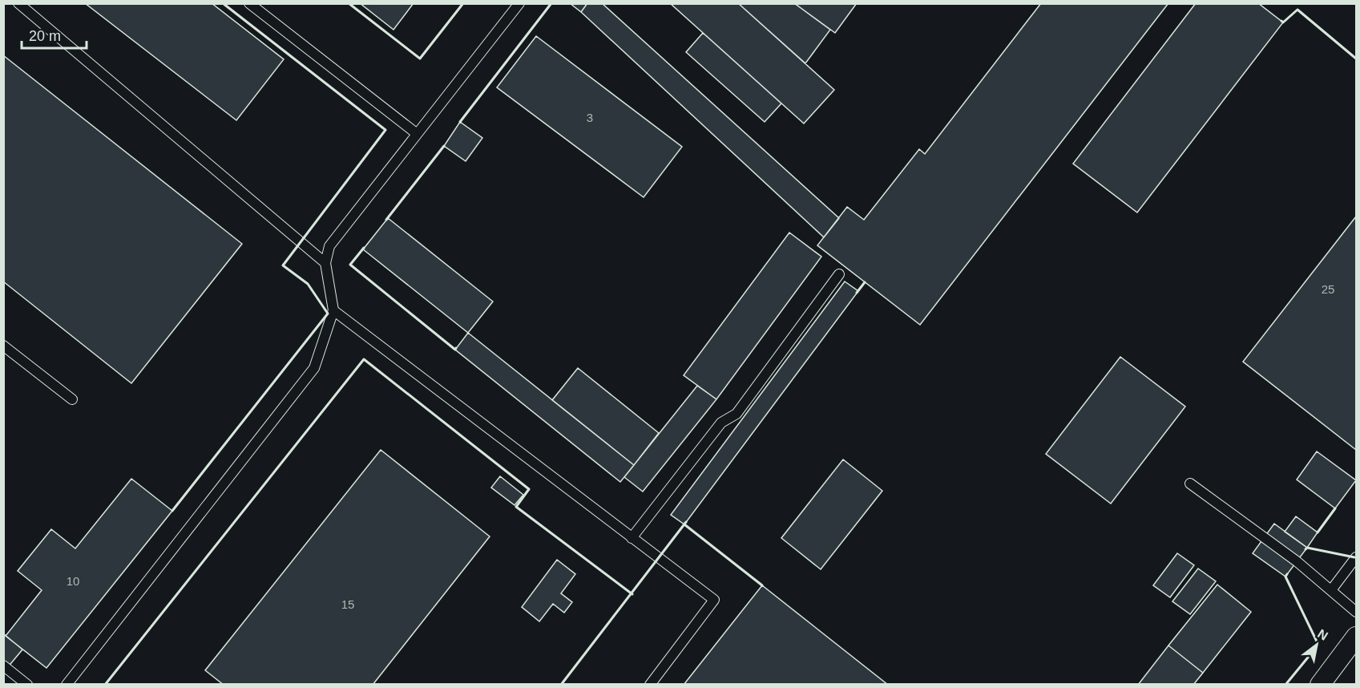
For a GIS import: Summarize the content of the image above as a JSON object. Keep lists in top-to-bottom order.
{
  "house_numbers": [
    "3",
    "25",
    "10",
    "15"
  ],
  "scale_bar": "20 m",
  "north": "top right"
}
